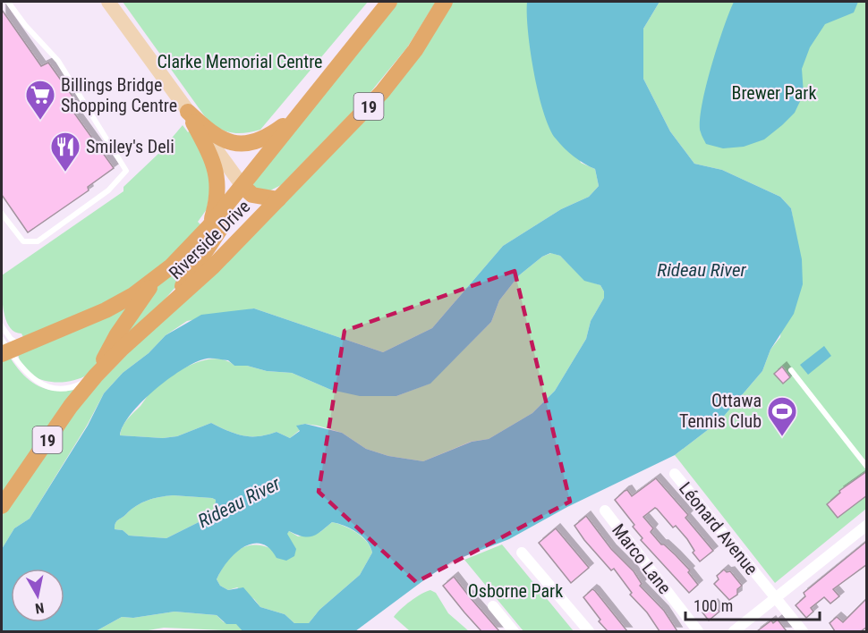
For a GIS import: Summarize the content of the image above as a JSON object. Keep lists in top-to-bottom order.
{
  "streets": {
    "main road": ["19", "Riverside Drive"],
    "street": ["Léonard Avenue", "Marco Lane"]
  },
  "water": ["Rideau River"],
  "parks": ["Clarke Memorial Centre", "Brewer Park", "Osborne Park"],
  "places": {
    "supermarket": ["Billings Bridge Shopping Centre"],
    "restaurant": ["Smiley's Deli"],
    "sports": ["Ottawa Tennis Club"]
  },
  "scale_bar": "100 m",
  "north": "bottom"
}
